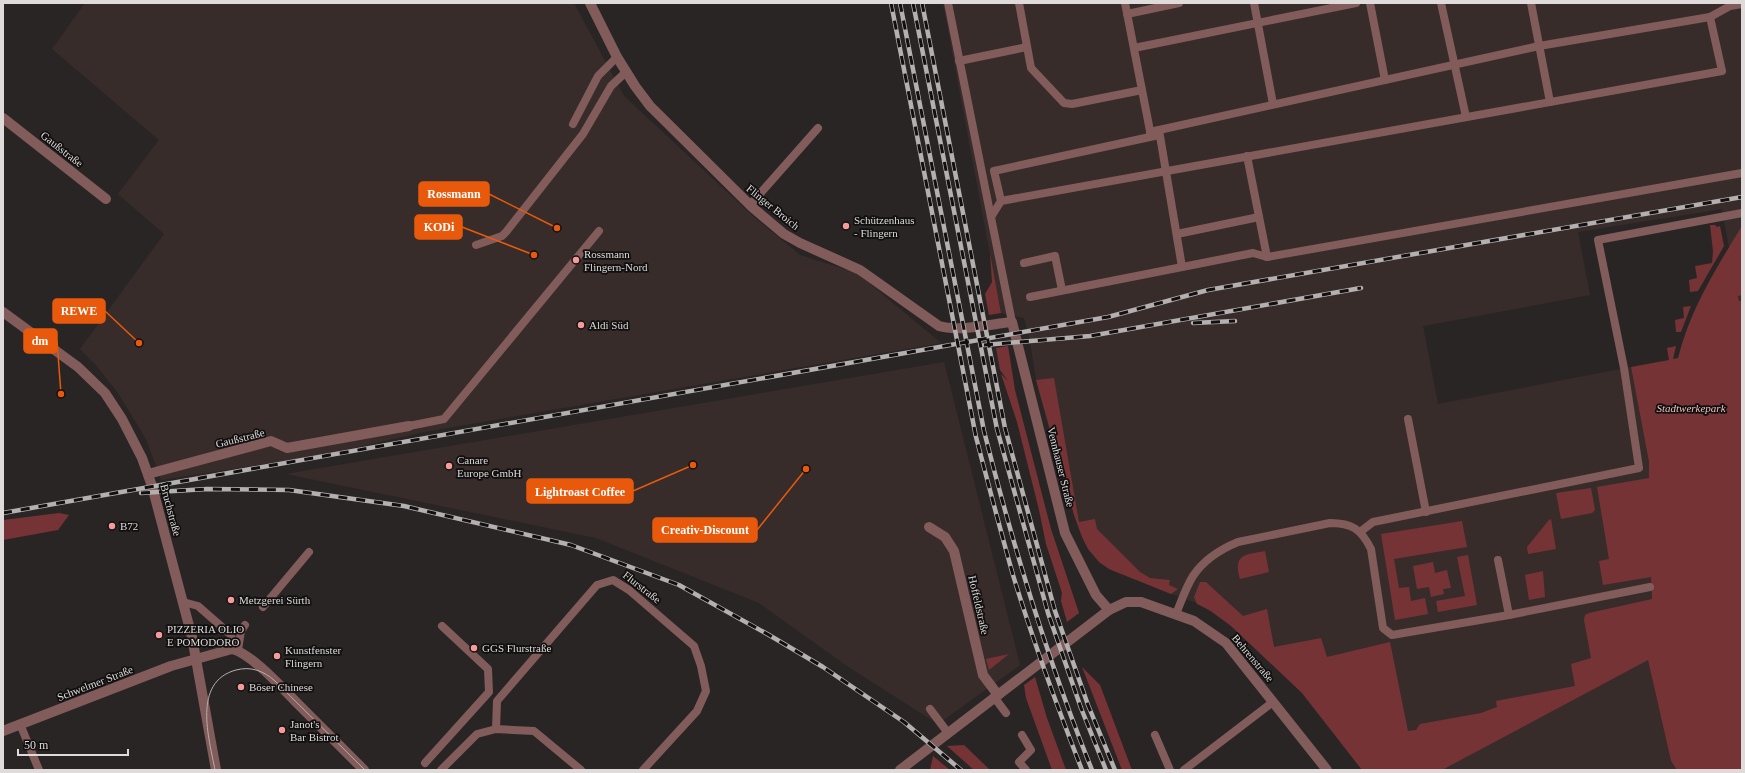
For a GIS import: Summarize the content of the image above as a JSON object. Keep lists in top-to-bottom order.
{
  "streets": {
    "street": [
      "Gaußstraße",
      "Flinger Broich",
      "Vennhauser Straße",
      "Bruchstraße",
      "Hoffeldstraße",
      "Behrenstraße",
      "Schwelmer Straße"
    ],
    "lane": ["Flurstraße"]
  },
  "crossings": [
    ["Gaußstraße", "Bruchstraße"],
    ["Flinger Broich", "Vennhauser Straße"],
    ["Vennhauser Straße", "Behrenstraße"],
    ["Bruchstraße", "Schwelmer Straße"]
  ],
  "parks": ["Stadtwerkepark"],
  "places": [
    "Schützenhaus - Flingern",
    "Rossmann",
    "KODi",
    "Rossmann Flingern-Nord",
    "Aldi Süd",
    "REWE",
    "dm",
    "Lightroast Coffee",
    "Canare Europe GmbH",
    "Creativ-Discount",
    "B72",
    "Metzgerei Sürth",
    "PIZZERIA OLIO E POMODORO",
    "GGS Flurstraße",
    "Kunstfenster Flingern",
    "Böser Chinese",
    "Janot's Bar Bistrot"
  ],
  "scale_bar": "50 m"
}
